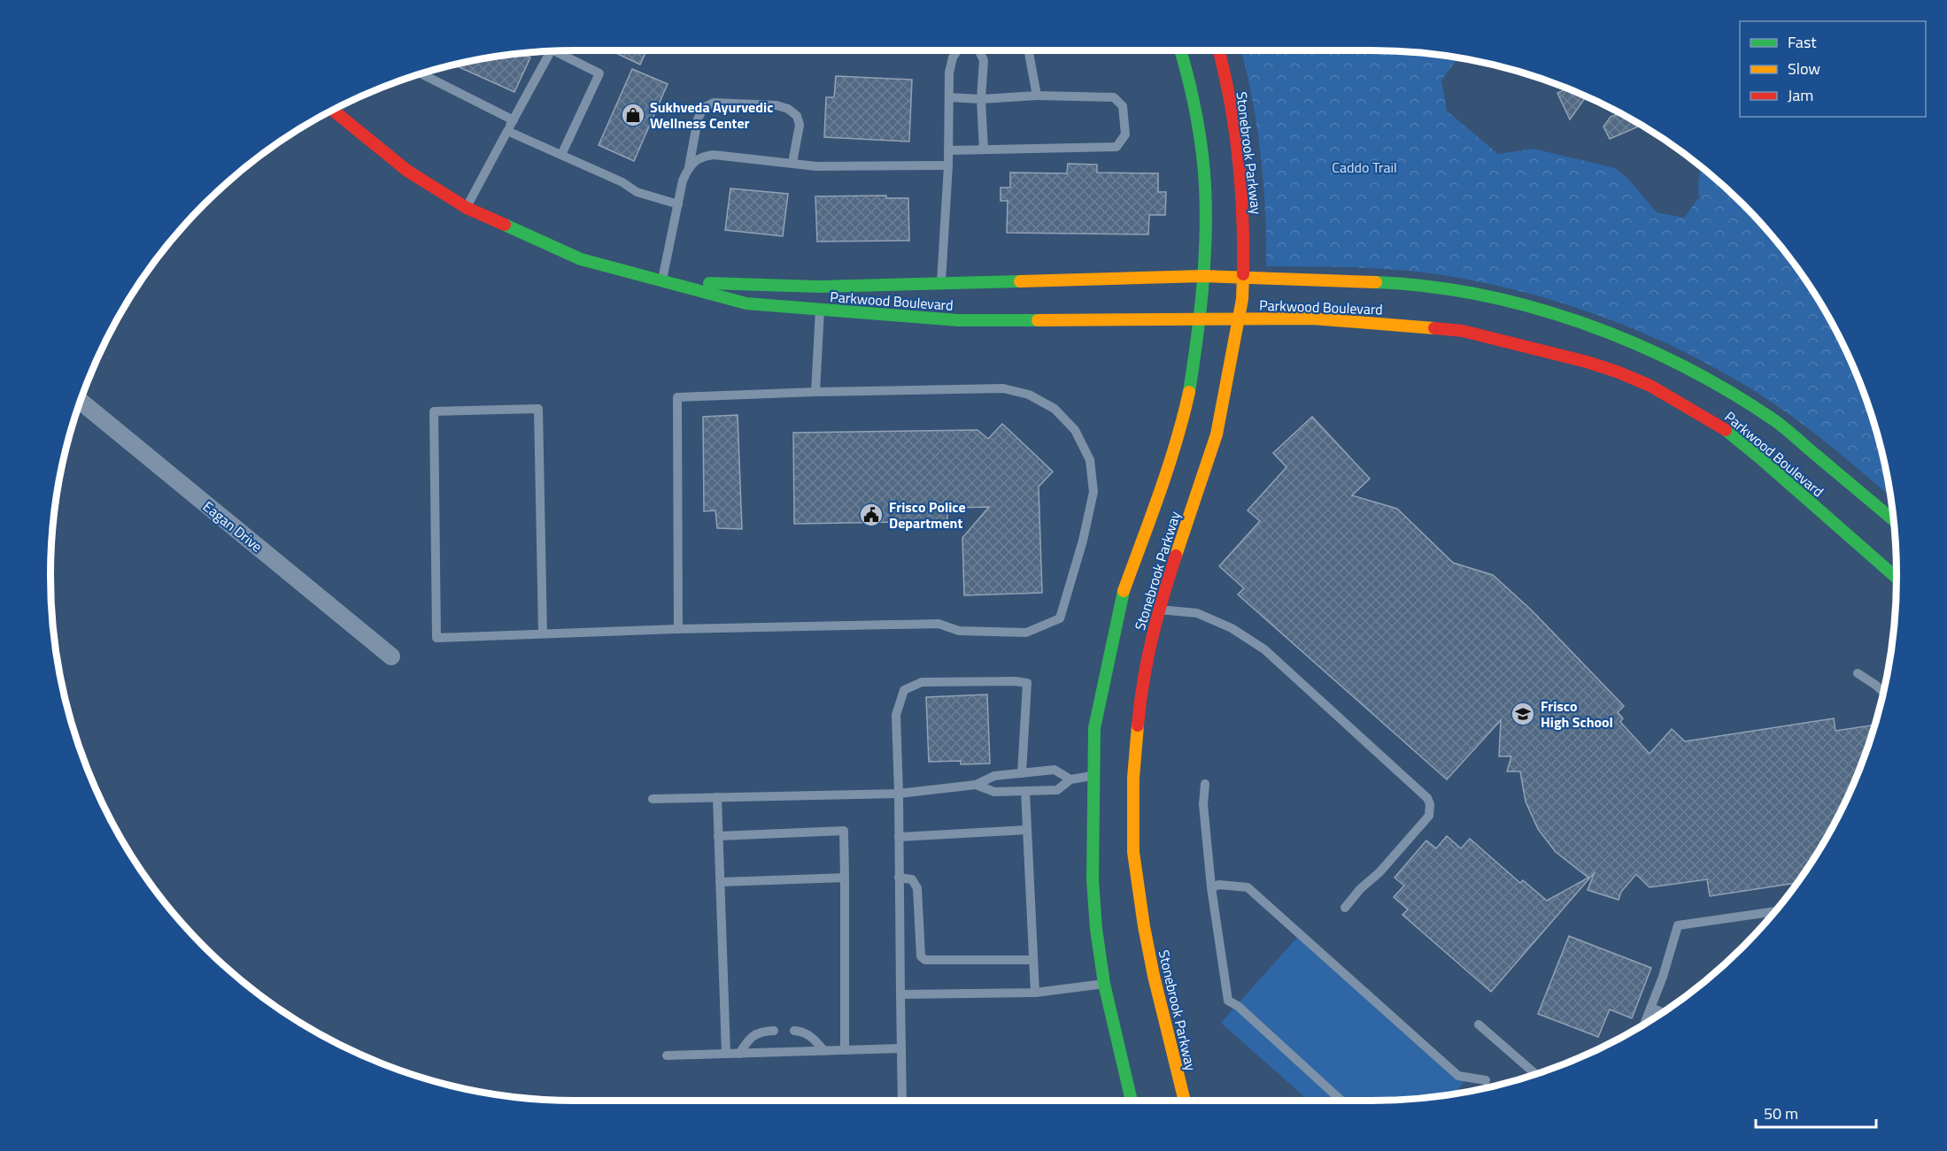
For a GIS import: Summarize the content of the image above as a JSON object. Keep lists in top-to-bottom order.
{
  "streets": {
    "main road": ["Stonebrook Parkway", "Parkwood Boulevard"],
    "street": ["Eagan Drive"]
  },
  "crossings": [
    ["Stonebrook Parkway", "Parkwood Boulevard"]
  ],
  "parks": ["Caddo Trail"],
  "places": {
    "shop": ["Sukhveda Ayurvedic Wellness Center"],
    "public building": ["Frisco Police Department"],
    "school or university": ["Frisco High School"]
  },
  "legend": ["Fast", "Slow", "Jam"],
  "scale_bar": "50 m"
}
